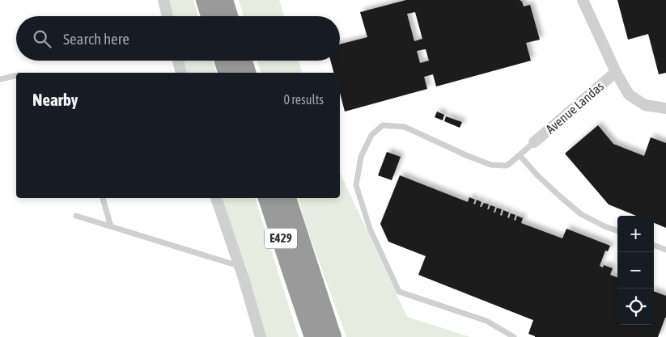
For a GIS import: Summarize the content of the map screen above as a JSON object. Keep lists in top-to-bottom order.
{
  "streets": {
    "highway": ["E429"],
    "street": ["Avenue Landas"]
  },
  "page": {
    "search": "Search here",
    "heading": ["Nearby", "0 results"],
    "map_buttons": ["+", "−"]
  }
}
